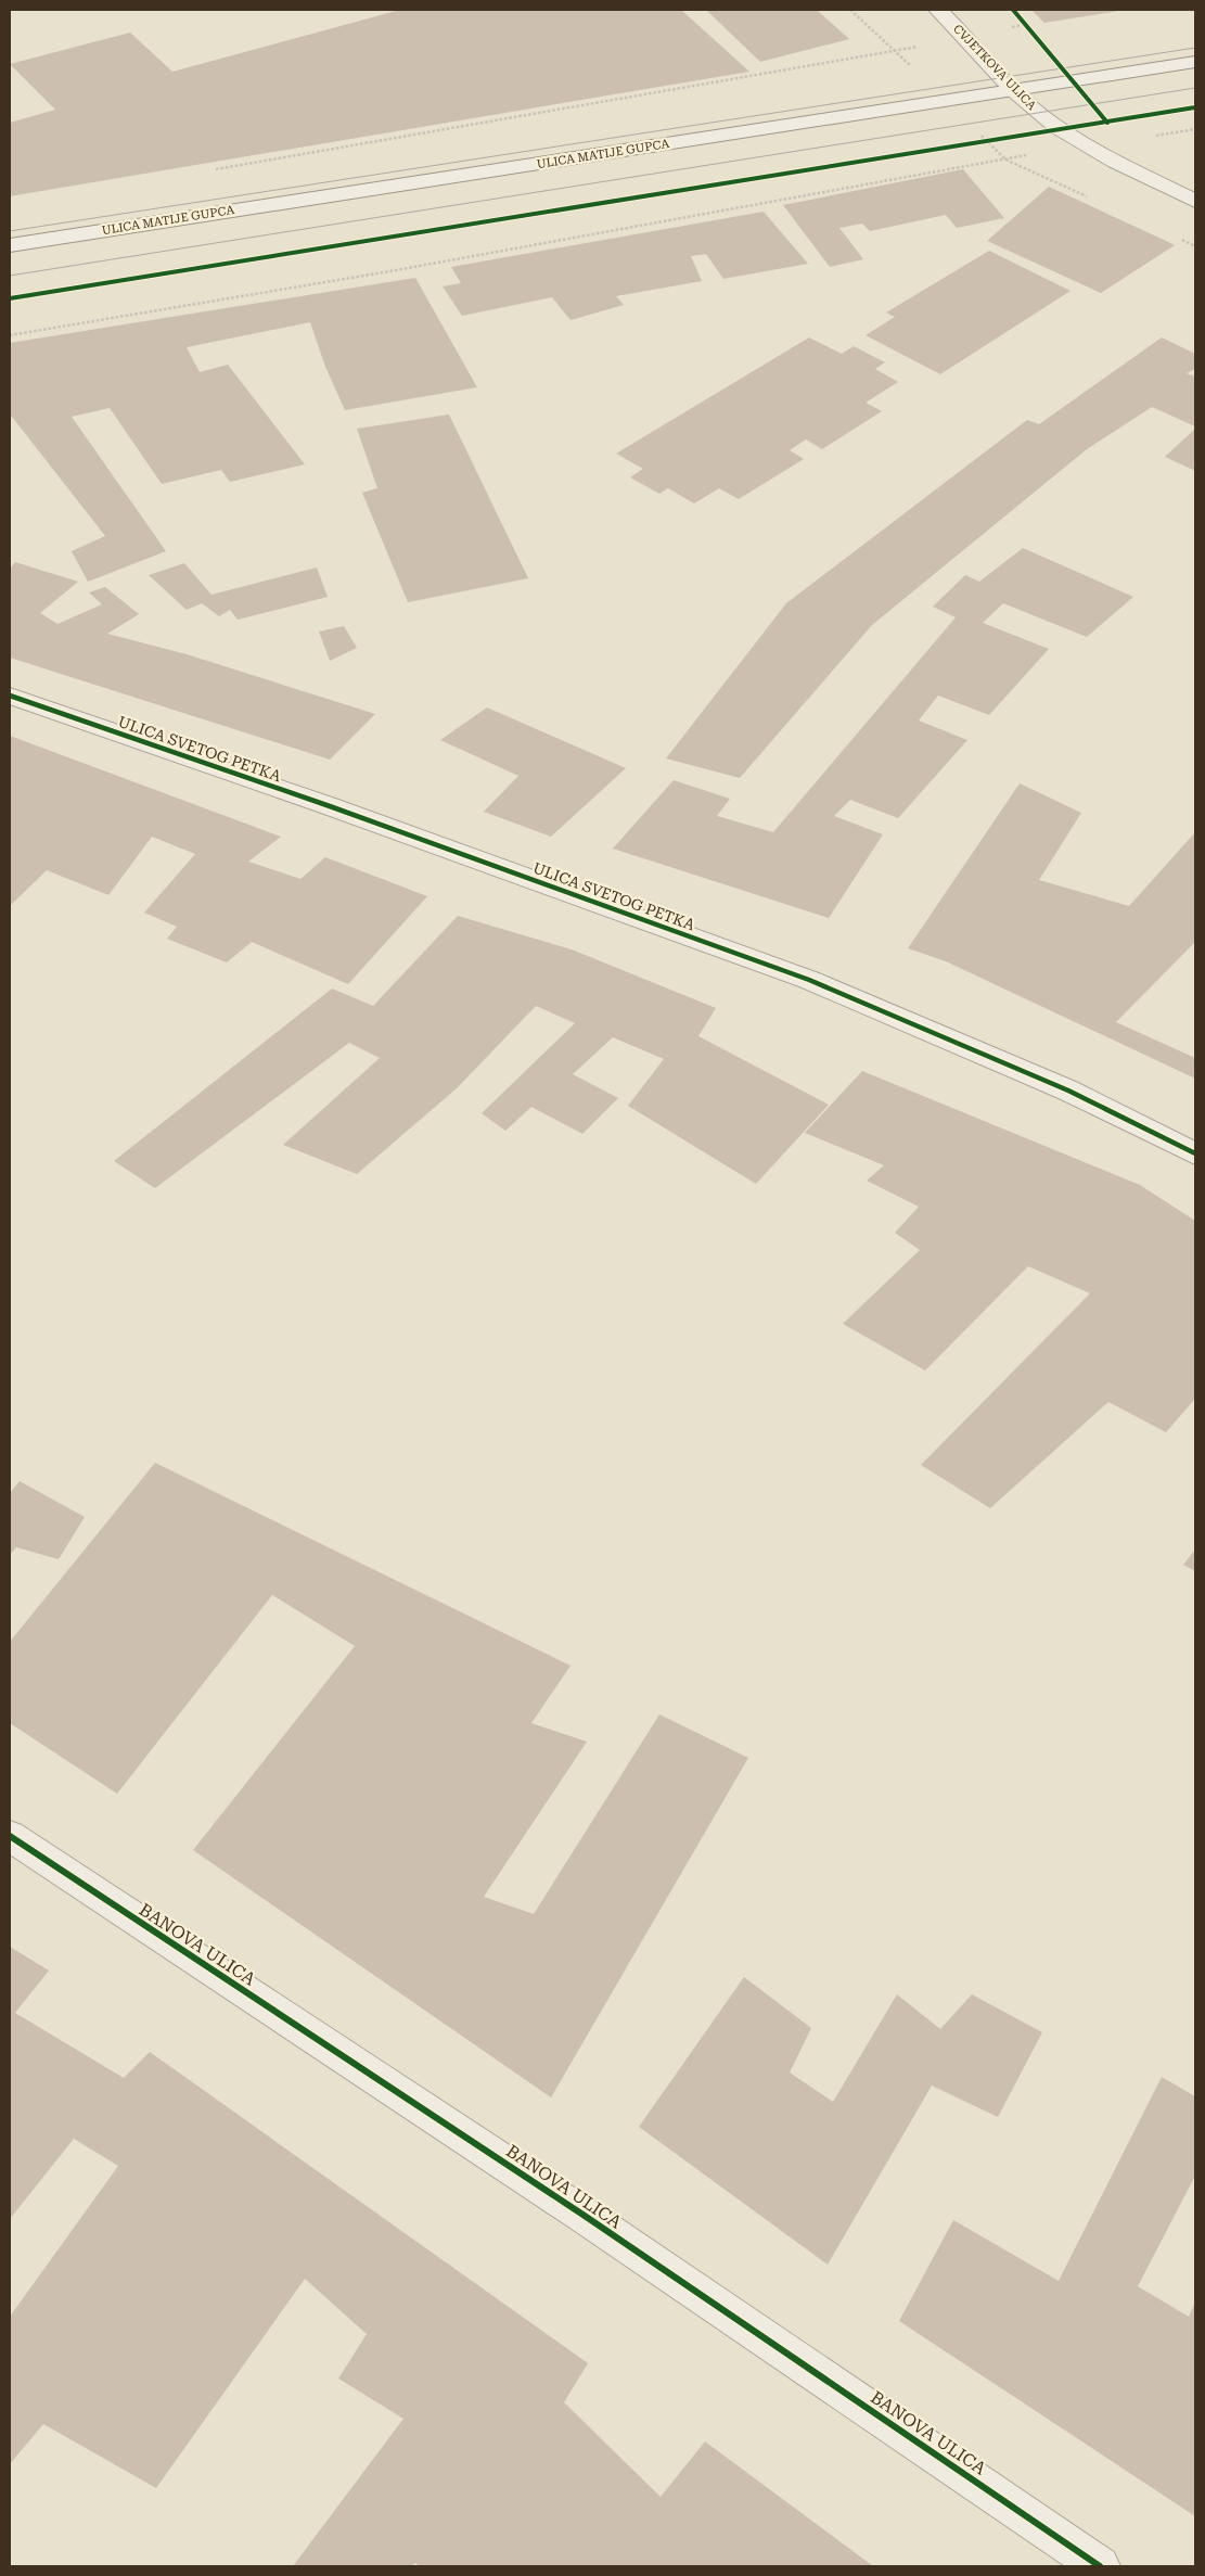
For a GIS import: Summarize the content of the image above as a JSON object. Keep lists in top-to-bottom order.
{
  "streets": {
    "street": [
      "CVJETKOVA ULICA",
      "ULICA MATIJE GUPCA",
      "ULICA SVETOG PETKA",
      "BANOVA ULICA"
    ]
  },
  "crossings": [
    ["CVJETKOVA ULICA", "ULICA MATIJE GUPCA"]
  ]
}
